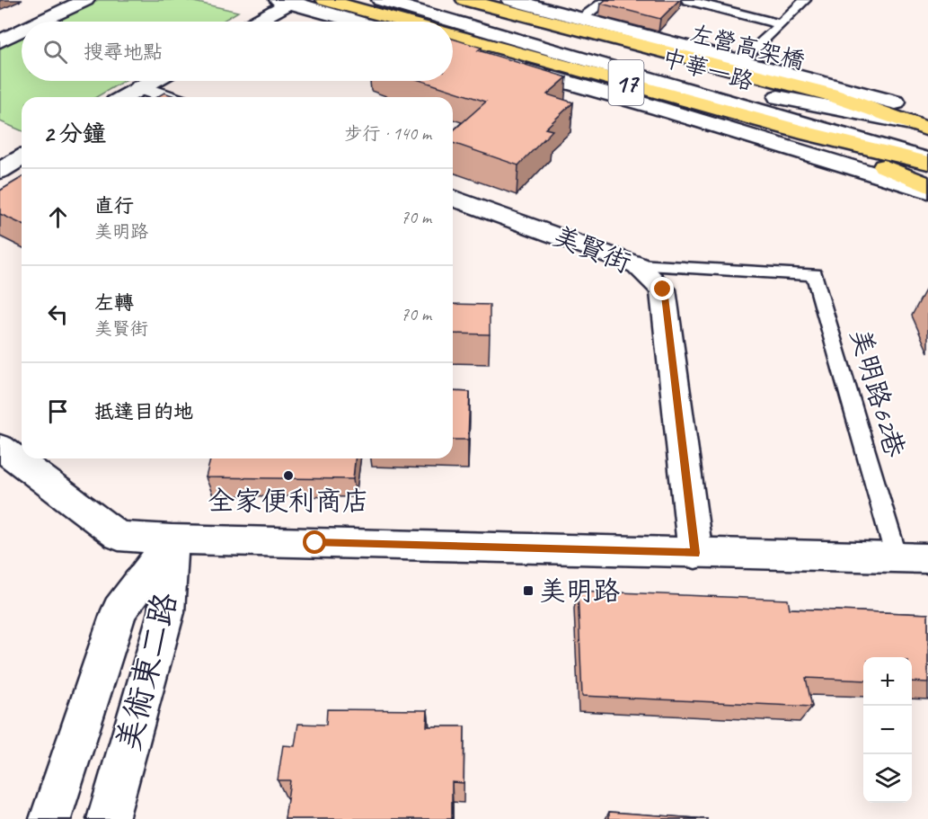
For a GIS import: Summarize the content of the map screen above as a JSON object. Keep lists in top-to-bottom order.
{
  "streets": {
    "main road": ["左營高架橋", "中華一路", "17"],
    "street": ["美賢街", "美術東二路"],
    "lane": ["美明路62巷"]
  },
  "crossings": [
    ["左營高架橋", "中華一路"],
    ["中華一路", "17"],
    ["美賢街", "美明路62巷"]
  ],
  "places": {
    "other": ["全家便利商店"],
    "transit": ["美明路"]
  },
  "page": {
    "search": "搜尋地點",
    "heading": ["2 分鐘", "步行 · 140 m"],
    "list": [
      ["直行", "美明路", "70 m"],
      ["左轉", "美賢街", "70 m"],
      "抵達目的地"
    ],
    "map_buttons": ["+", "−"]
  }
}
